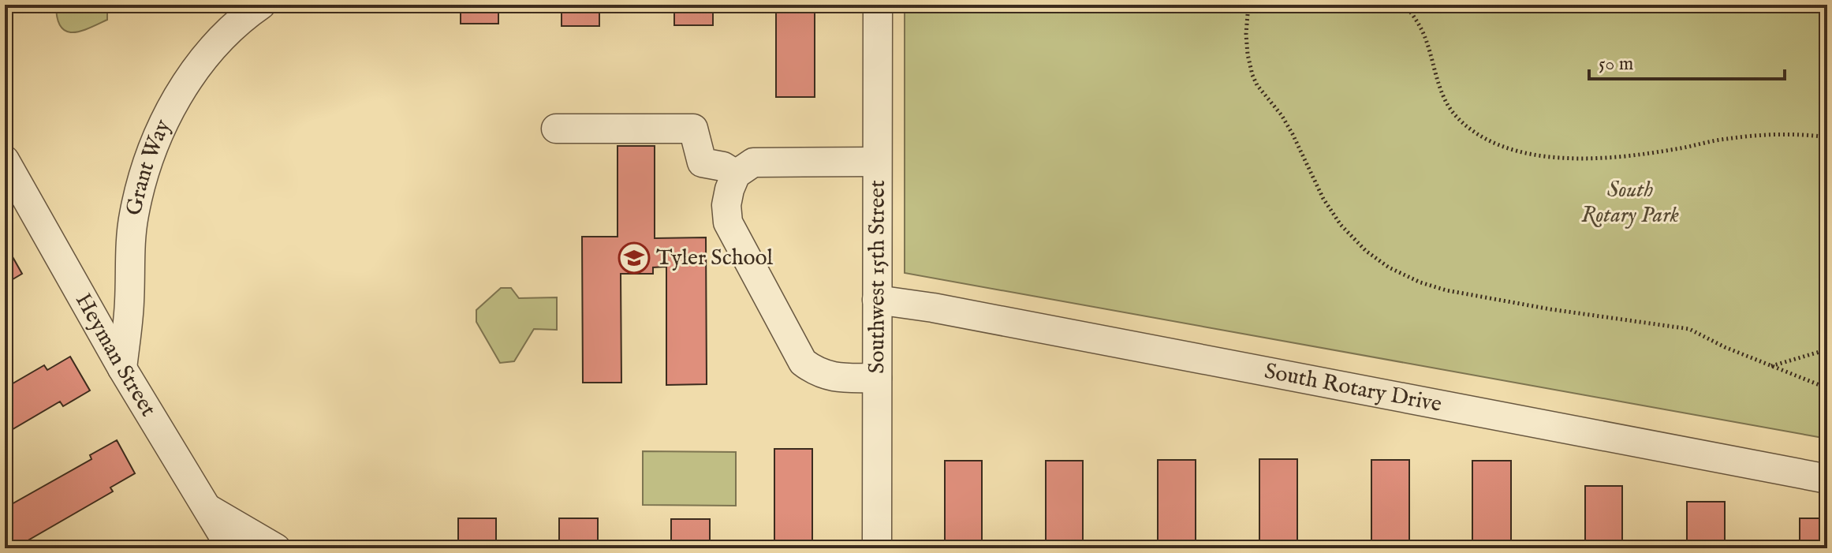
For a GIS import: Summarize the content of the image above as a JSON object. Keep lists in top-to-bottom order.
{
  "streets": {
    "street": [
      "Grant Way",
      "Southwest 15th Street",
      "Heyman Street",
      "South Rotary Drive"
    ]
  },
  "crossings": [
    ["Grant Way", "Heyman Street"],
    ["Southwest 15th Street", "South Rotary Drive"]
  ],
  "parks": ["South Rotary Park"],
  "places": {
    "school or university": ["Tyler School"]
  },
  "scale_bar": "50 m"
}
